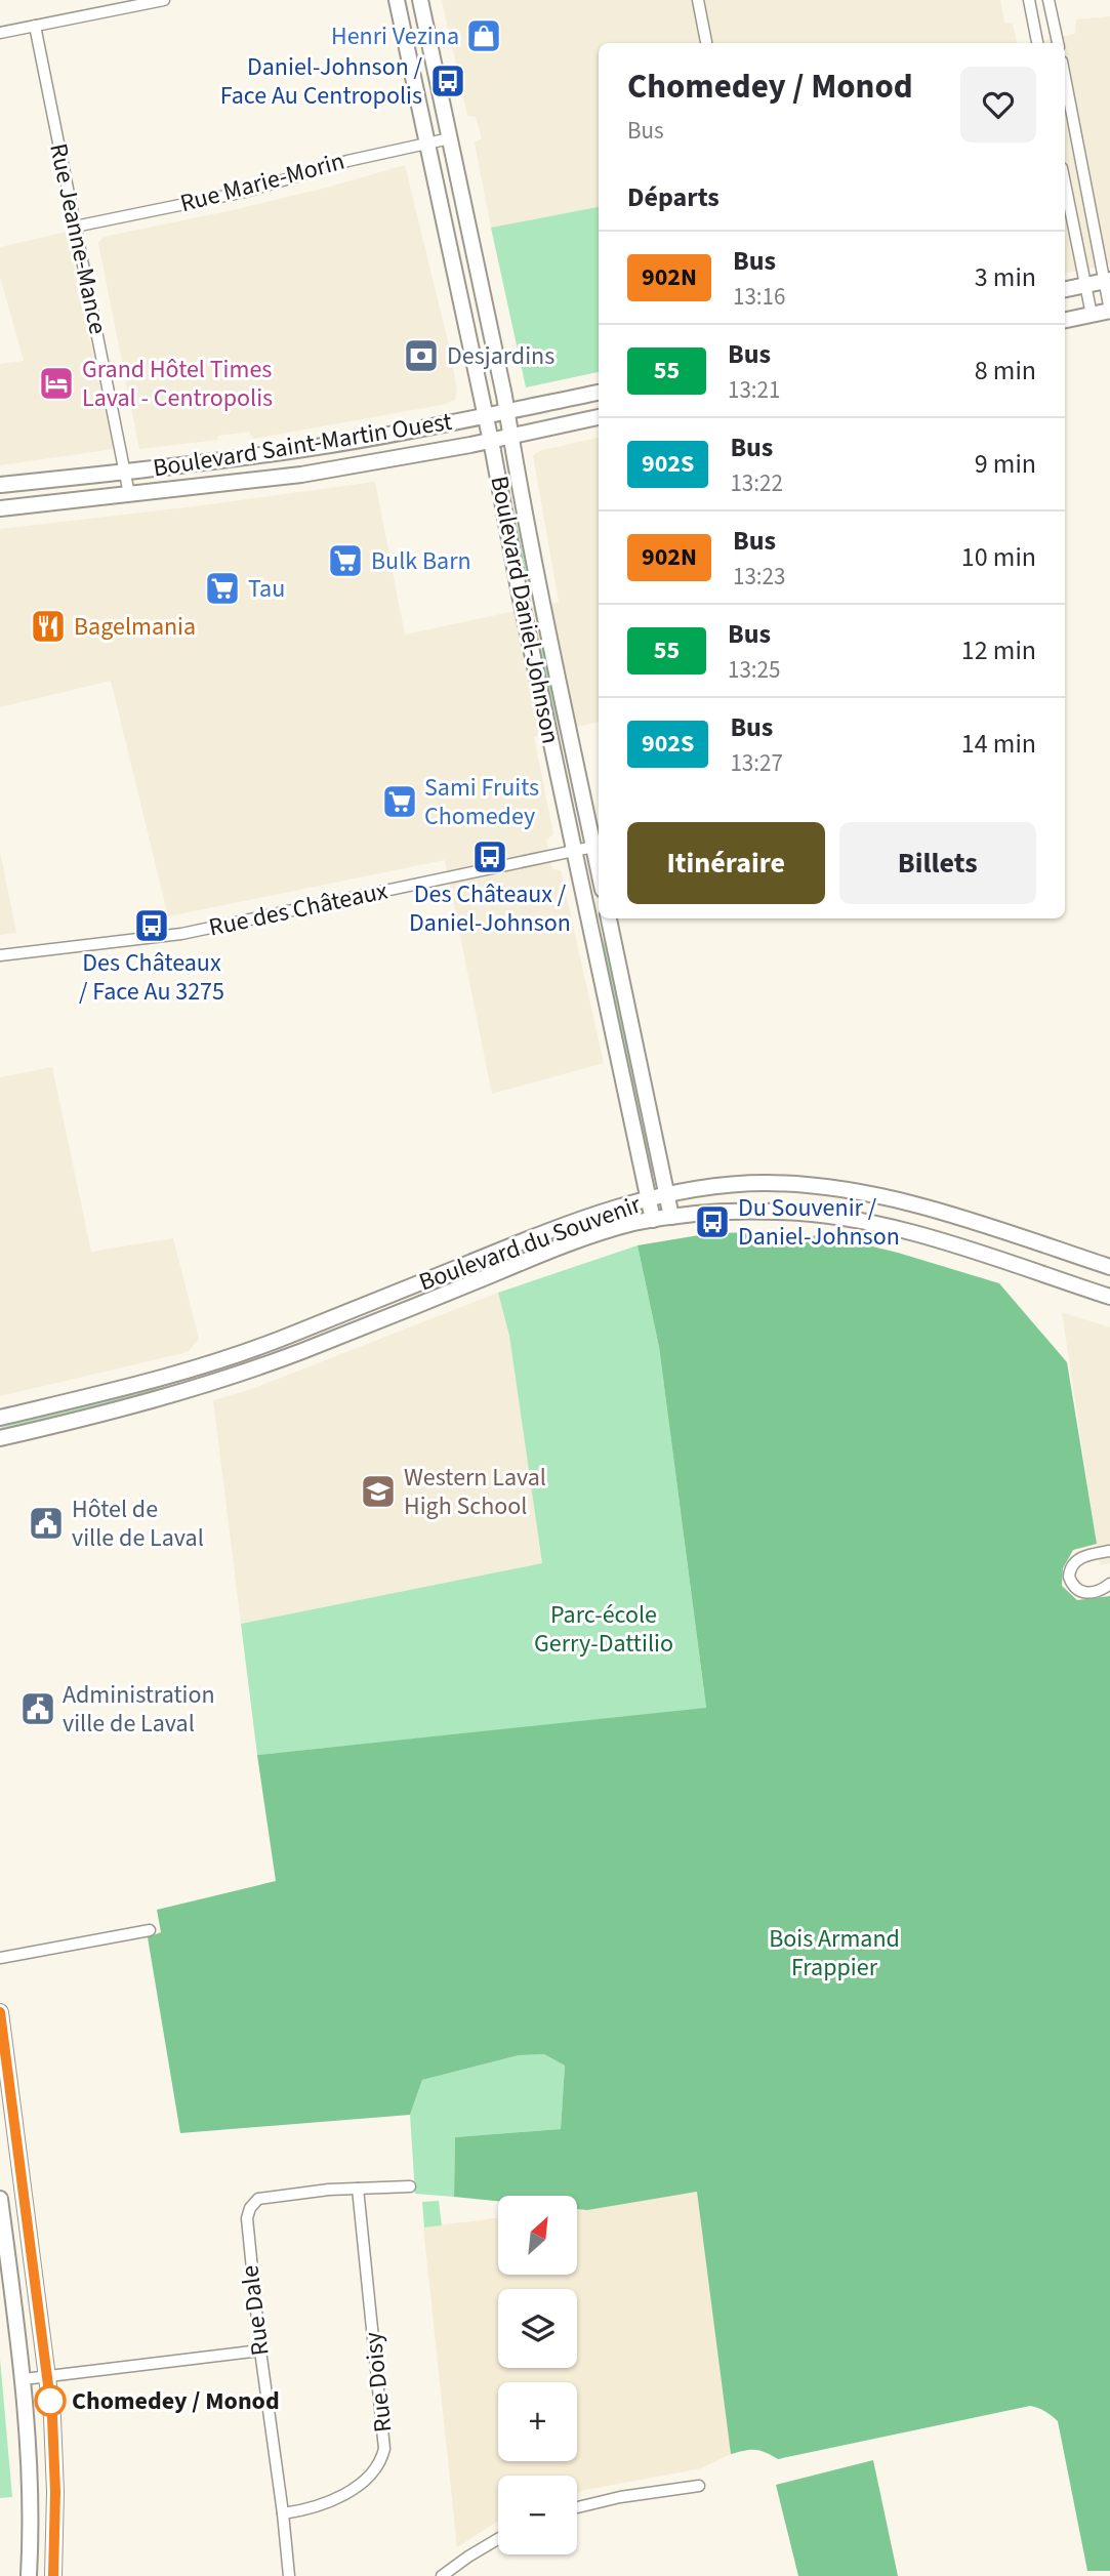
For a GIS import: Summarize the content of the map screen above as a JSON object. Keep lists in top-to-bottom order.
{
  "streets": {
    "street": [
      "Rue Marie-Morin",
      "Rue Jeanne-Mance",
      "Boulevard Saint-Martin Ouest",
      "Boulevard Daniel-Johnson",
      "Rue des Châteaux",
      "Boulevard du Souvenir",
      "Rue Dale",
      "Rue Doisy"
    ]
  },
  "crossings": [
    ["Rue Marie-Morin", "Rue Jeanne-Mance"],
    ["Rue Marie-Morin", "Boulevard Daniel-Johnson"],
    ["Rue Jeanne-Mance", "Boulevard Saint-Martin Ouest"],
    ["Boulevard Saint-Martin Ouest", "Boulevard Daniel-Johnson"],
    ["Boulevard Daniel-Johnson", "Rue des Châteaux"],
    ["Boulevard Daniel-Johnson", "Boulevard du Souvenir"],
    ["Rue Dale", "Rue Doisy"]
  ],
  "parks": ["Parc-école Gerry-Dattilio", "Bois Armand Frappier"],
  "places": {
    "shop": ["Henri Vezina"],
    "bus stop": [
      "Daniel-Johnson / Face Au Centropolis",
      "Des Châteaux / Daniel-Johnson",
      "Des Châteaux / Face Au 3275",
      "Du Souvenir / Daniel-Johnson"
    ],
    "bank": ["Desjardins"],
    "hotel": ["Grand Hôtel Times Laval - Centropolis"],
    "supermarket": ["Bulk Barn", "Tau", "Sami Fruits Chomedey"],
    "restaurant": ["Bagelmania"],
    "school or university": ["Western Laval High School"],
    "public building": ["Hôtel de ville de Laval", "Administration ville de Laval"],
    "other": ["Chomedey / Monod"]
  },
  "lines": ["bus line 902N"],
  "north": "top right",
  "page": {
    "heading": [
      ["Chomedey / Monod", "Bus"],
      "Départs"
    ],
    "list": [
      {
        "mark": "902N",
        "name": "Bus",
        "note": "13:16",
        "value": "3 min"
      },
      {
        "mark": "55",
        "name": "Bus",
        "note": "13:21",
        "value": "8 min"
      },
      {
        "mark": "902S",
        "name": "Bus",
        "note": "13:22",
        "value": "9 min"
      },
      {
        "mark": "902N",
        "name": "Bus",
        "note": "13:23",
        "value": "10 min"
      },
      {
        "mark": "55",
        "name": "Bus",
        "note": "13:25",
        "value": "12 min"
      },
      {
        "mark": "902S",
        "name": "Bus",
        "note": "13:27",
        "value": "14 min"
      }
    ],
    "buttons": ["Itinéraire", "Billets"],
    "map_buttons": ["+", "−"]
  }
}
